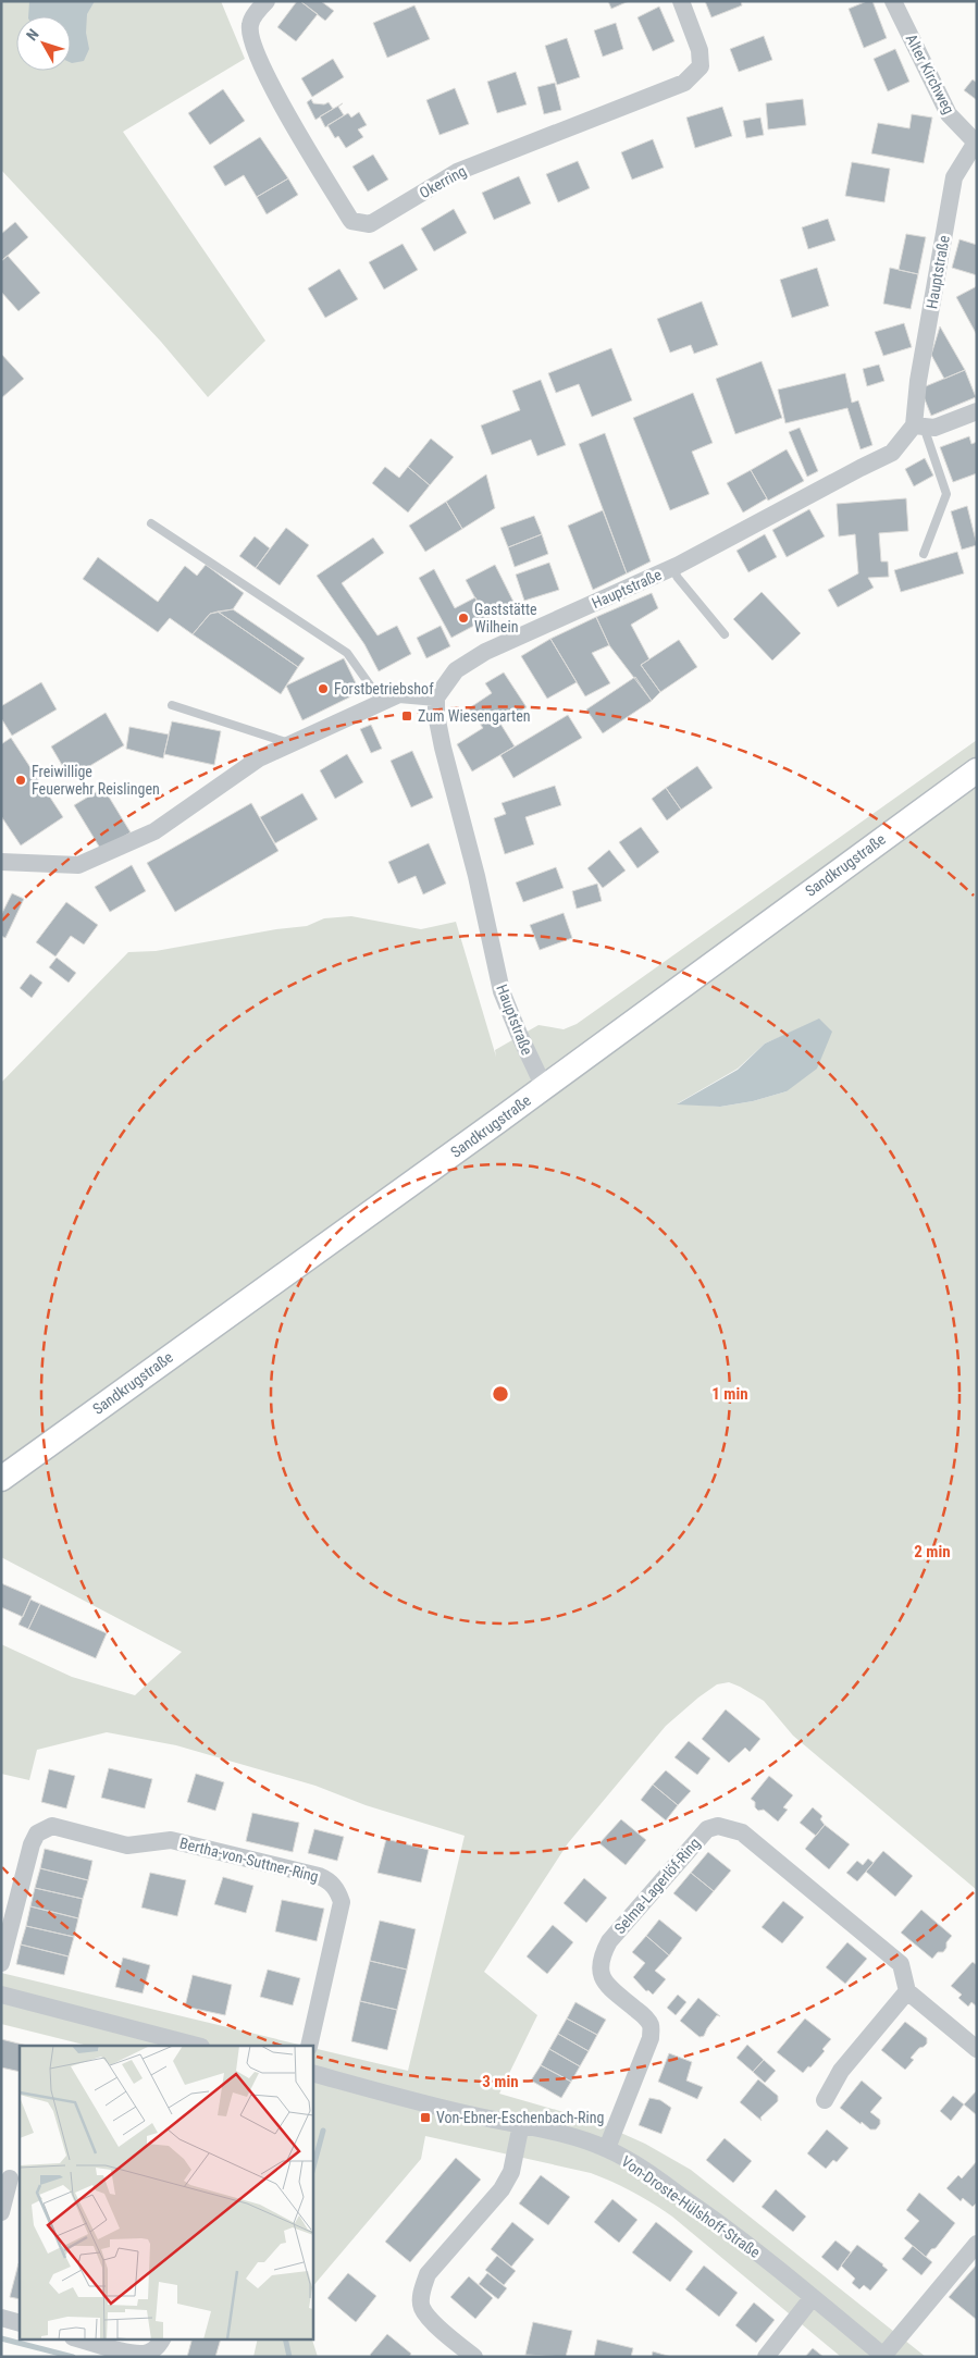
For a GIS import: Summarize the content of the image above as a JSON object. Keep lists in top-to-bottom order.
{
  "streets": {
    "street": [
      "Alter Kirchweg",
      "Okerring",
      "Hauptstraße",
      "Sandkrugstraße",
      "Bertha-von-Suttner-Ring",
      "Selma-Lagerlöf-Ring",
      "Von-Droste-Hülshoff-Straße"
    ]
  },
  "crossings": [
    ["Alter Kirchweg", "Hauptstraße"],
    ["Hauptstraße", "Sandkrugstraße"],
    ["Selma-Lagerlöf-Ring", "Von-Droste-Hülshoff-Straße"]
  ],
  "places": {
    "other": ["Gaststätte Wilhein", "Forstbetriebshof", "Freiwillige Feuerwehr Reislingen"],
    "transit": ["Zum Wiesengarten", "Von-Ebner-Eschenbach-Ring"]
  },
  "north": "top left",
  "rings": ["1 min", "2 min", "3 min"]
}
